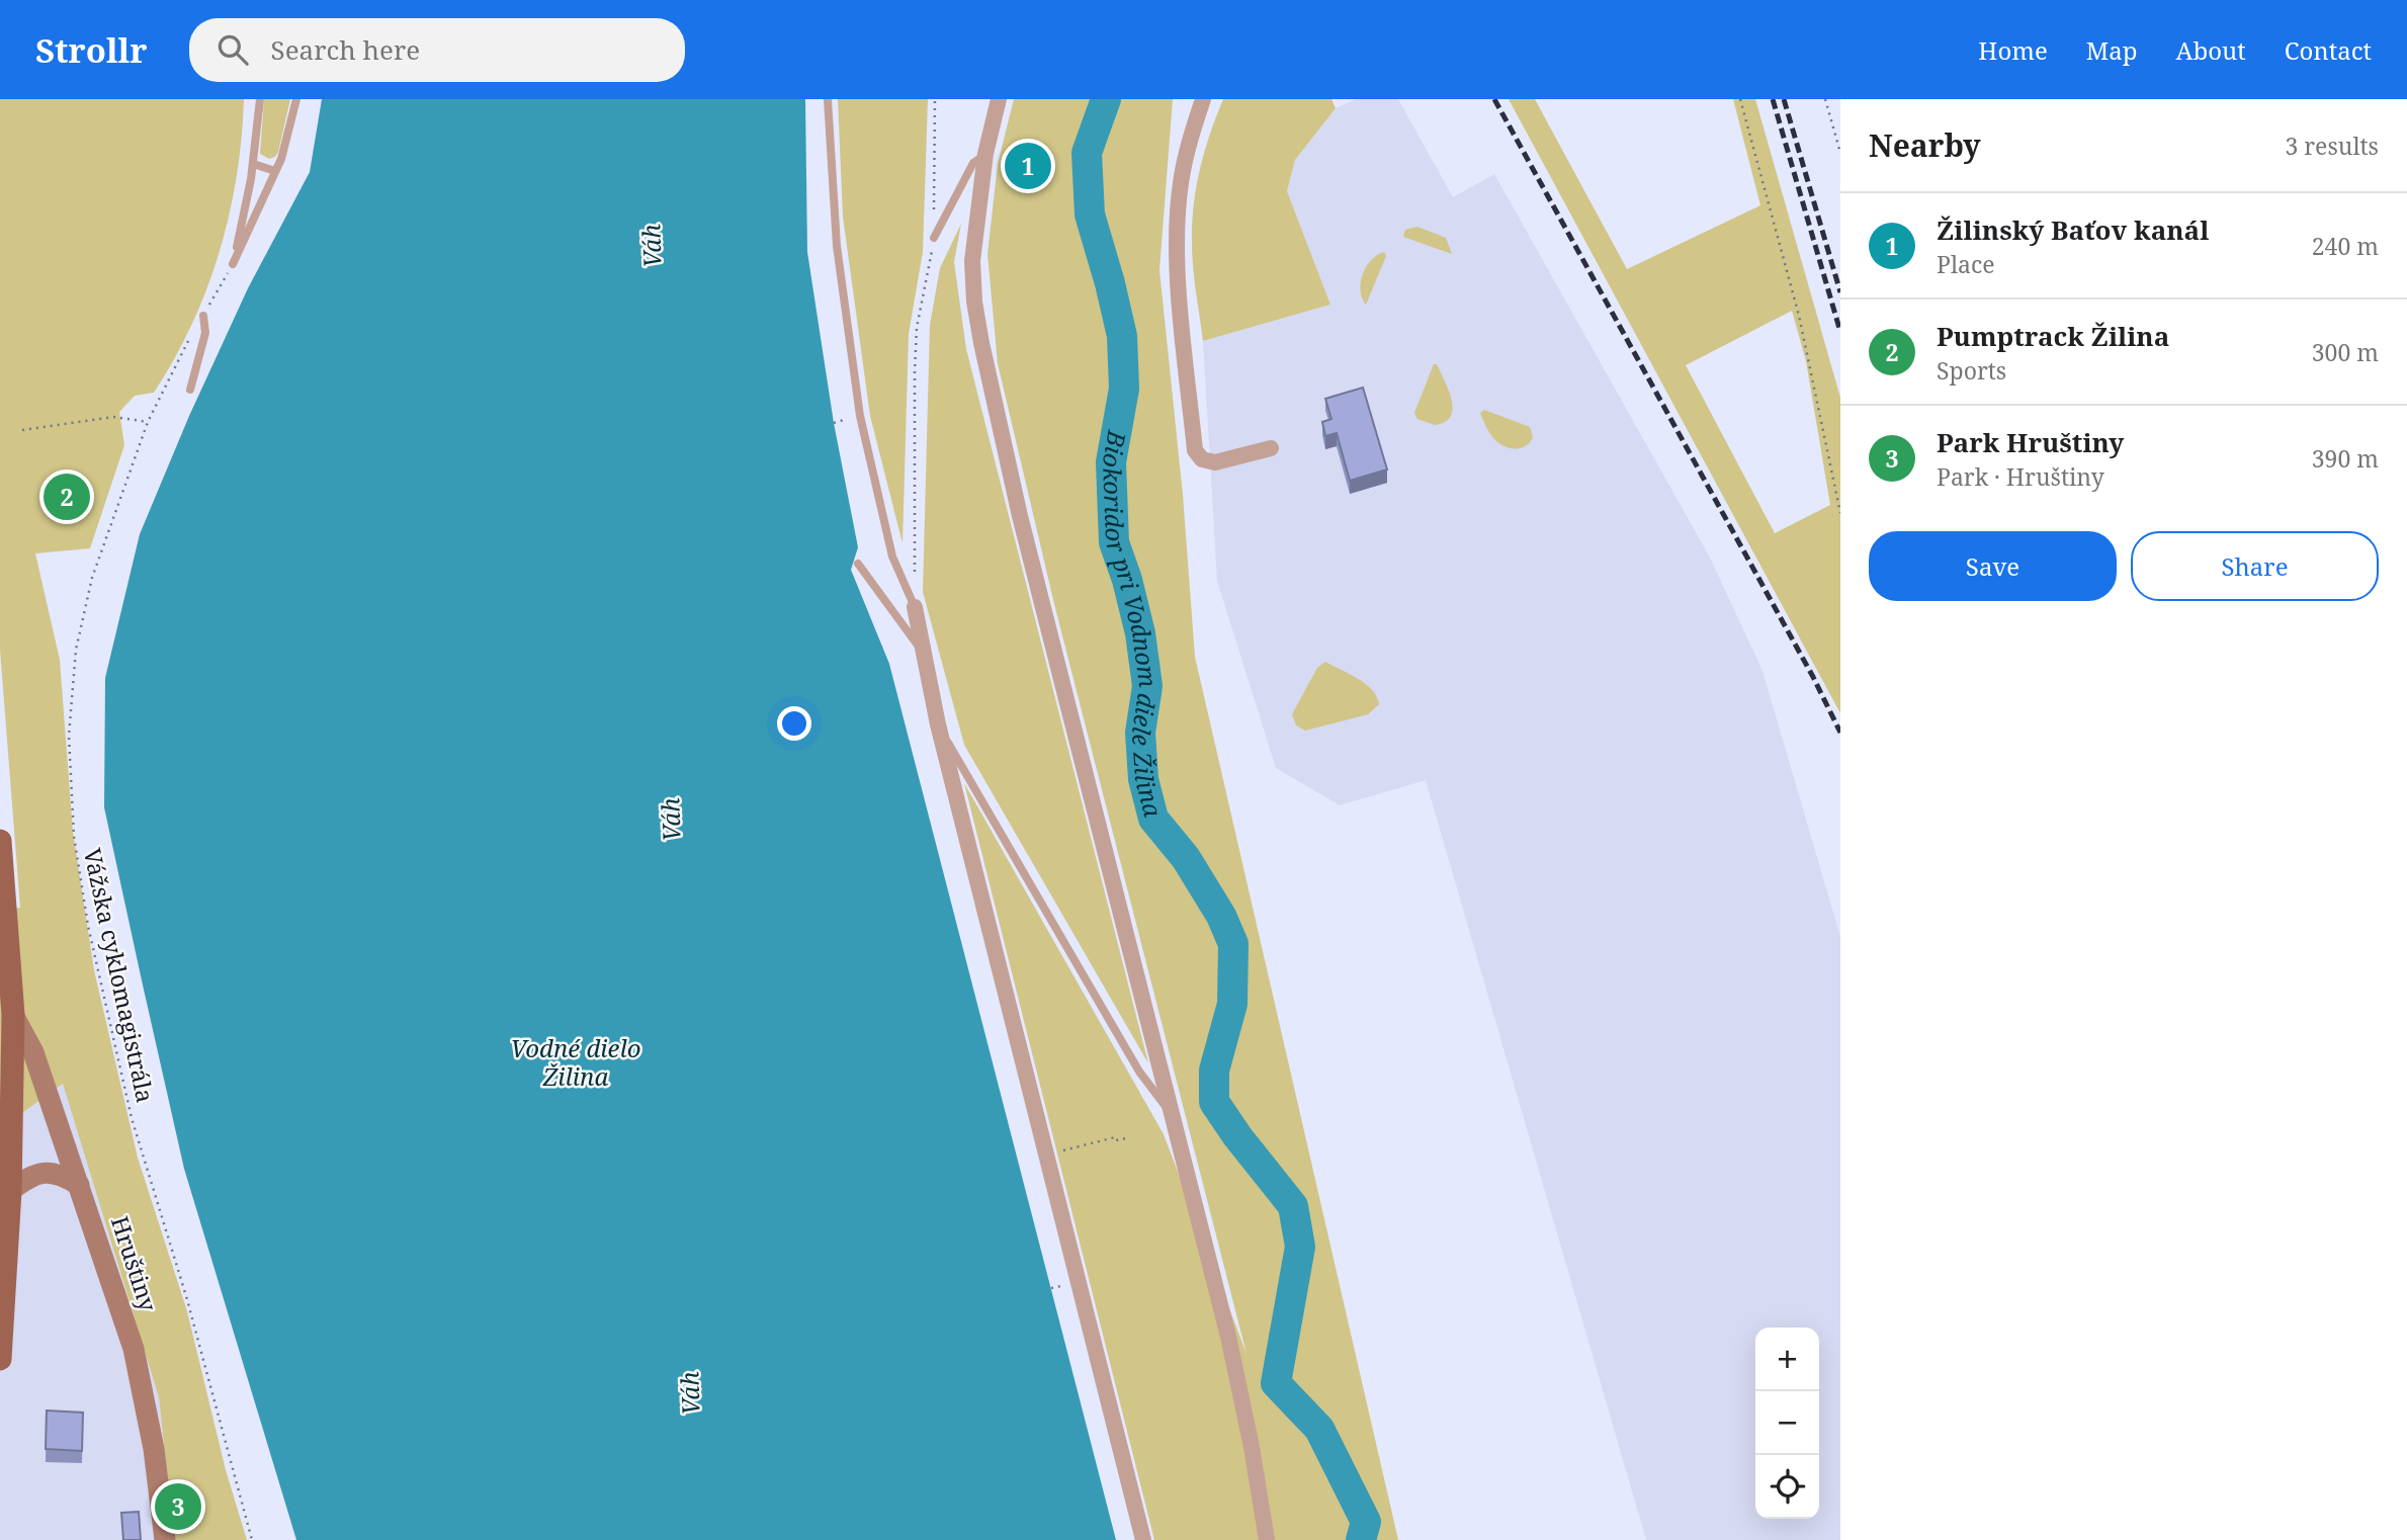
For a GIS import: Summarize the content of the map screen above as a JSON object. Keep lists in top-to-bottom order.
{
  "streets": {
    "street": ["Hruštiny"],
    "path": ["Vážska cyklomagistrála"]
  },
  "water": ["Váh", "Biokoridor pri Vodnom diele Žilina", "Vodné dielo Žilina"],
  "page": {
    "header": "Strollr",
    "search": "Search here",
    "nav": [
      "Home",
      "Map",
      "About",
      "Contact"
    ],
    "heading": ["Nearby", "3 results"],
    "pins": ["1", "2", "3"],
    "list": [
      {
        "mark": "1",
        "name": "Žilinský Baťov kanál",
        "note": "Place",
        "value": "240 m"
      },
      {
        "mark": "2",
        "name": "Pumptrack Žilina",
        "note": "Sports",
        "value": "300 m"
      },
      {
        "mark": "3",
        "name": "Park Hruštiny",
        "note": "Park · Hruštiny",
        "value": "390 m"
      }
    ],
    "buttons": ["Save", "Share"],
    "map_buttons": ["+", "−"]
  }
}
